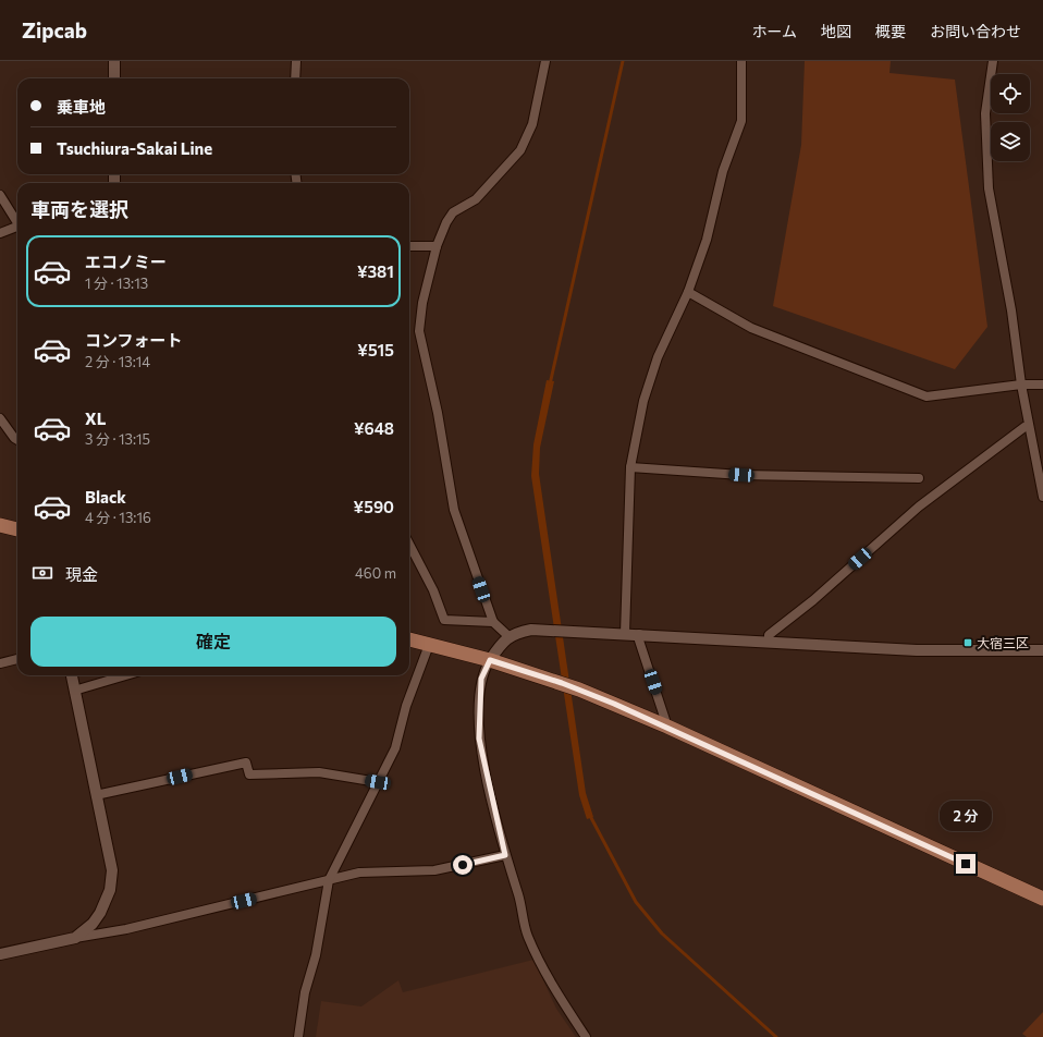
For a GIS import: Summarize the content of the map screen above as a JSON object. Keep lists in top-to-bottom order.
{
  "places": {
    "transit": ["大宿三区"]
  },
  "page": {
    "header": "Zipcab",
    "nav": [
      "ホーム",
      "地図",
      "概要",
      "お問い合わせ"
    ],
    "banner": ["乗車地", "Tsuchiura-Sakai Line"],
    "heading": "車両を選択",
    "list": [
      {
        "name": "エコノミー",
        "note": "1 分 · 13:13",
        "value": "¥381"
      },
      {
        "name": "コンフォート",
        "note": "2 分 · 13:14",
        "value": "¥515"
      },
      {
        "name": "XL",
        "note": "3 分 · 13:15",
        "value": "¥648"
      },
      {
        "name": "Black",
        "note": "4 分 · 13:16",
        "value": "¥590"
      }
    ],
    "pay": ["現金", "460 m"],
    "buttons": "確定",
    "bubble": "2 分"
  }
}
